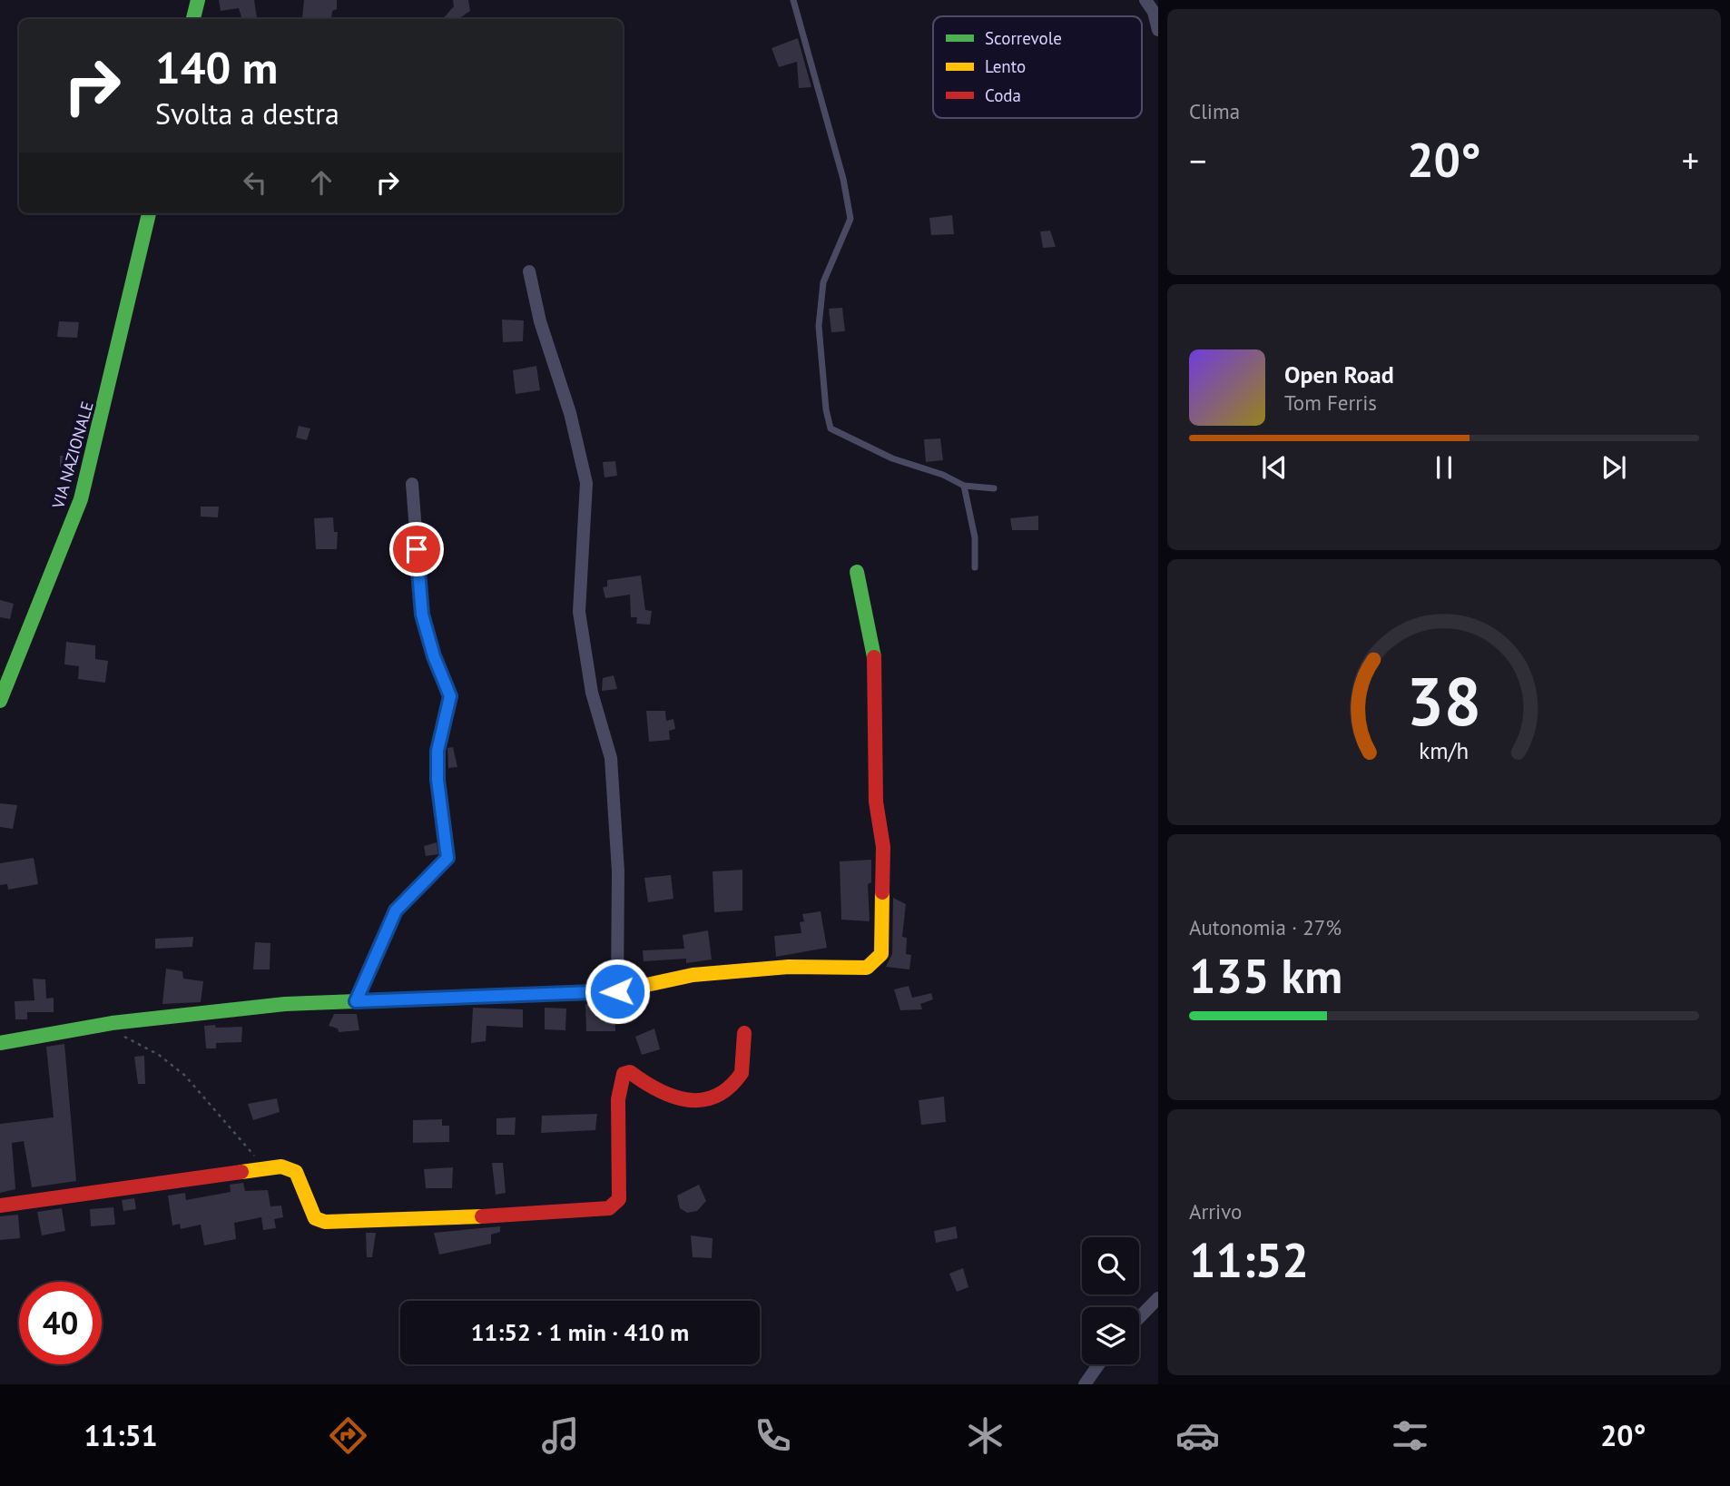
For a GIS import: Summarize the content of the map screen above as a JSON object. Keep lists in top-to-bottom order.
{
  "streets": {
    "street": ["VIA NAZIONALE"]
  },
  "legend": ["Scorrevole", "Lento", "Coda"],
  "page": {
    "tile": [
      "Clima",
      ["Autonomia · 27%", "135 km"],
      ["Arrivo", "11:52"]
    ],
    "turn": ["140 m", "Svolta a destra"],
    "heat": ["−", "20°", "+"],
    "song": ["Open Road", "Tom Ferris"],
    "limit": "40",
    "trip": "11:52 · 1 min · 410 m",
    "tabs": ["11:51", "20°"],
    "gauge": ["38", "km/h"]
  }
}
